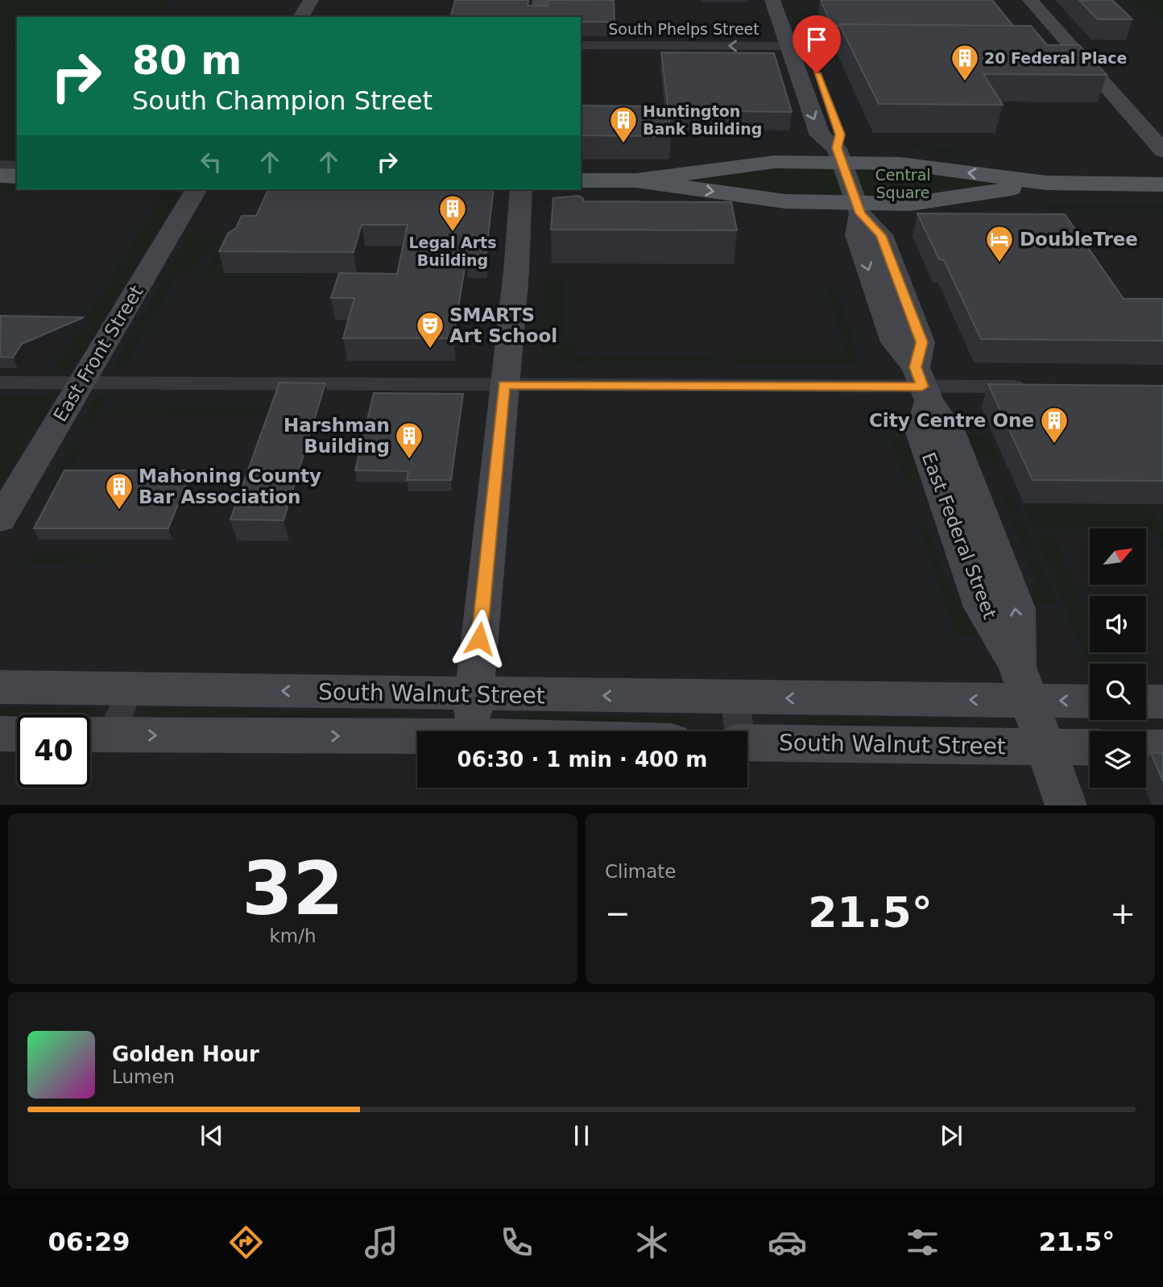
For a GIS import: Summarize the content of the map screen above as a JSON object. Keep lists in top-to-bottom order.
{
  "streets": {
    "street": [
      "South Phelps Street",
      "East Front Street",
      "East Federal Street",
      "South Walnut Street"
    ]
  },
  "crossings": [
    ["East Federal Street", "South Walnut Street"]
  ],
  "one_way": ["South Phelps Street"],
  "parks": ["Central Square"],
  "places": {
    "building": [
      "20 Federal Place",
      "Huntington Bank Building",
      "Legal Arts Building",
      "City Centre One",
      "Harshman Building",
      "Mahoning County Bar Association"
    ],
    "hotel": ["DoubleTree"],
    "theatre": ["SMARTS Art School"]
  },
  "north": "top right",
  "page": {
    "turn": ["80 m", "South Champion Street"],
    "limit": "40",
    "trip": "06:30 · 1 min · 400 m",
    "tile": [
      ["32", "km/h"],
      "Climate"
    ],
    "heat": ["−", "21.5°", "+"],
    "song": ["Golden Hour", "Lumen"],
    "tabs": ["06:29", "21.5°"]
  }
}
